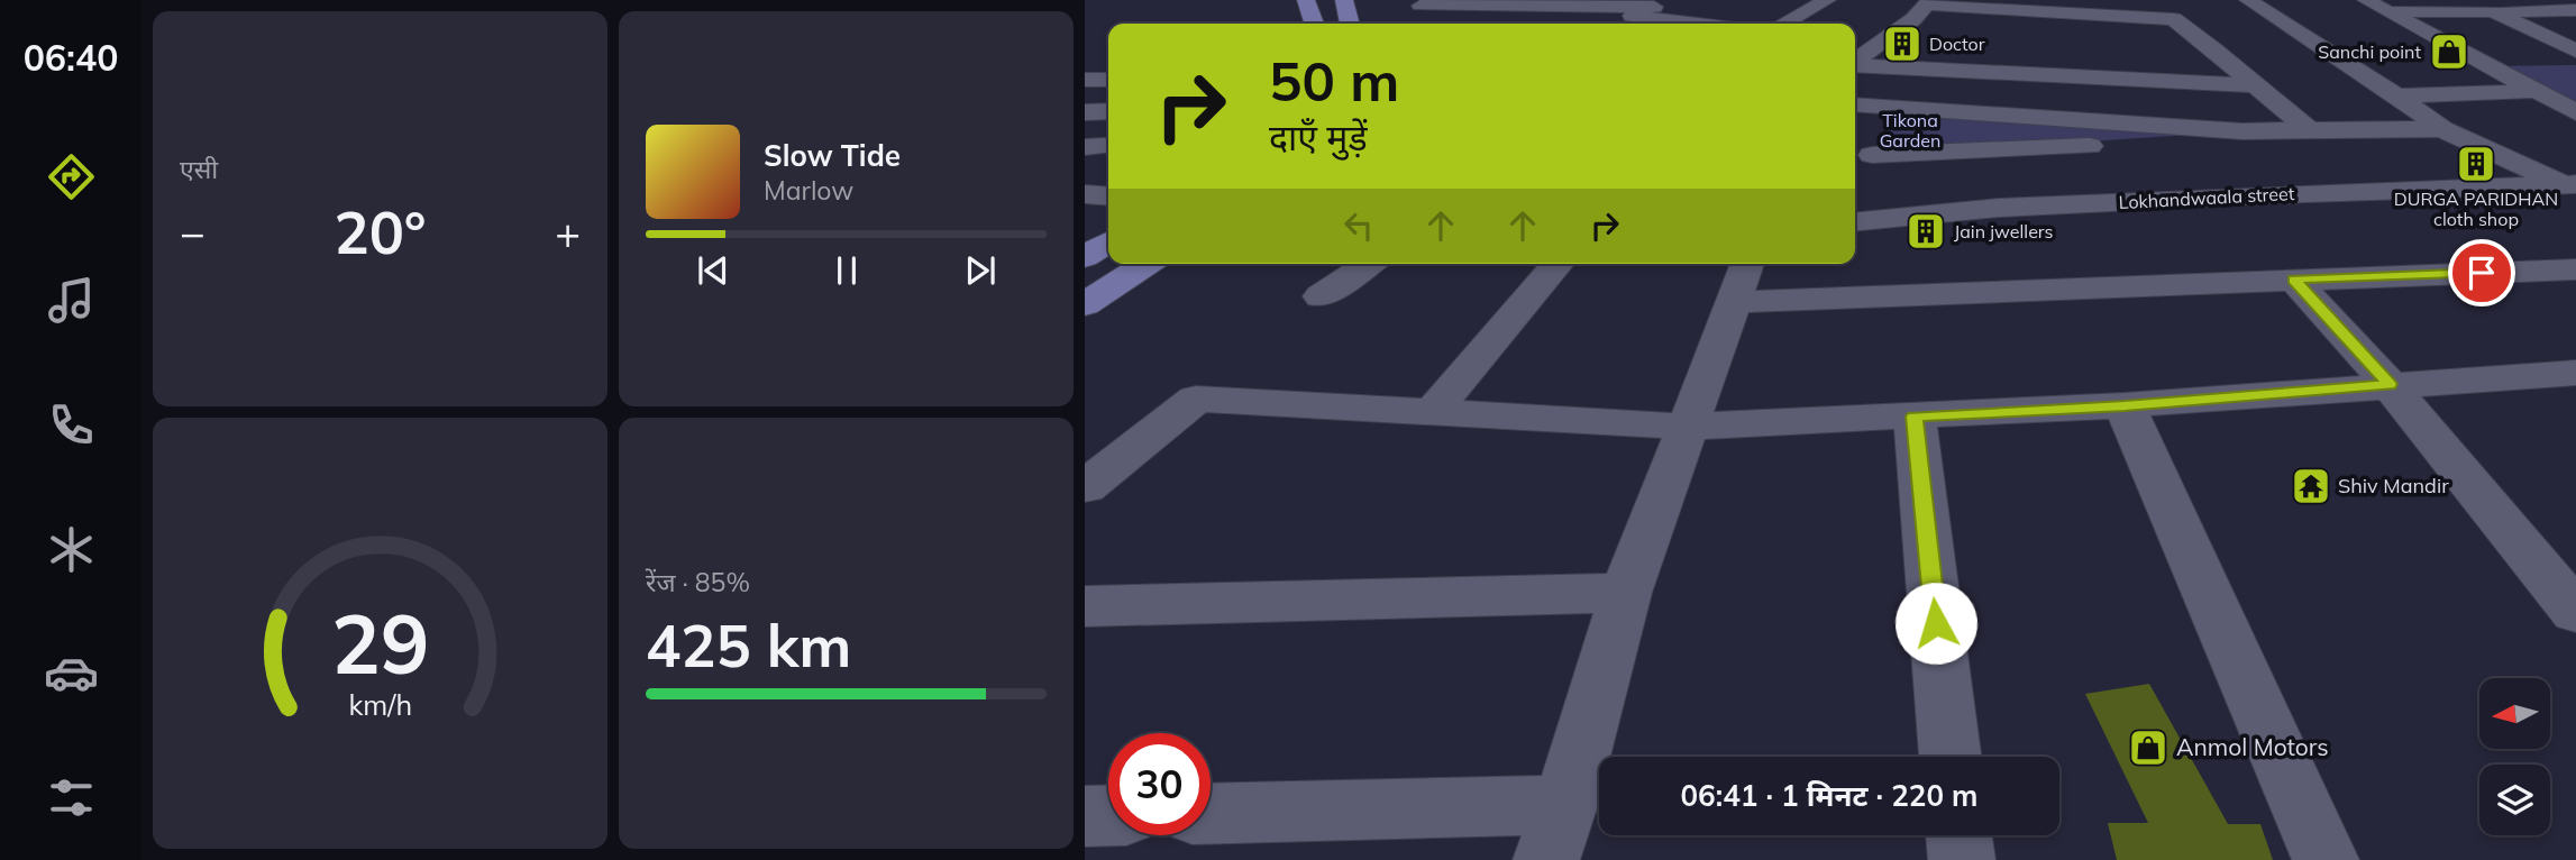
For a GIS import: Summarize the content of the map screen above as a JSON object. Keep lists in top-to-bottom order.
{
  "streets": {
    "street": ["Lokhandwaala street"]
  },
  "parks": ["Tikona Garden"],
  "places": {
    "building": ["Doctor", "DURGA PARIDHAN cloth shop", "Jain jwellers"],
    "shop": ["Sanchi point", "Anmol Motors"],
    "temple": ["Shiv Mandir"]
  },
  "north": "left",
  "page": {
    "tabs": "06:40",
    "tile": [
      "एसी",
      ["रेंज · 85%", "425 km"]
    ],
    "turn": ["50 m", "दाएँ मुड़ें"],
    "song": ["Slow Tide", "Marlow"],
    "heat": ["−", "20°", "+"],
    "limit": "30",
    "trip": "06:41 · 1 मिनट · 220 m",
    "gauge": ["29", "km/h"]
  }
}
